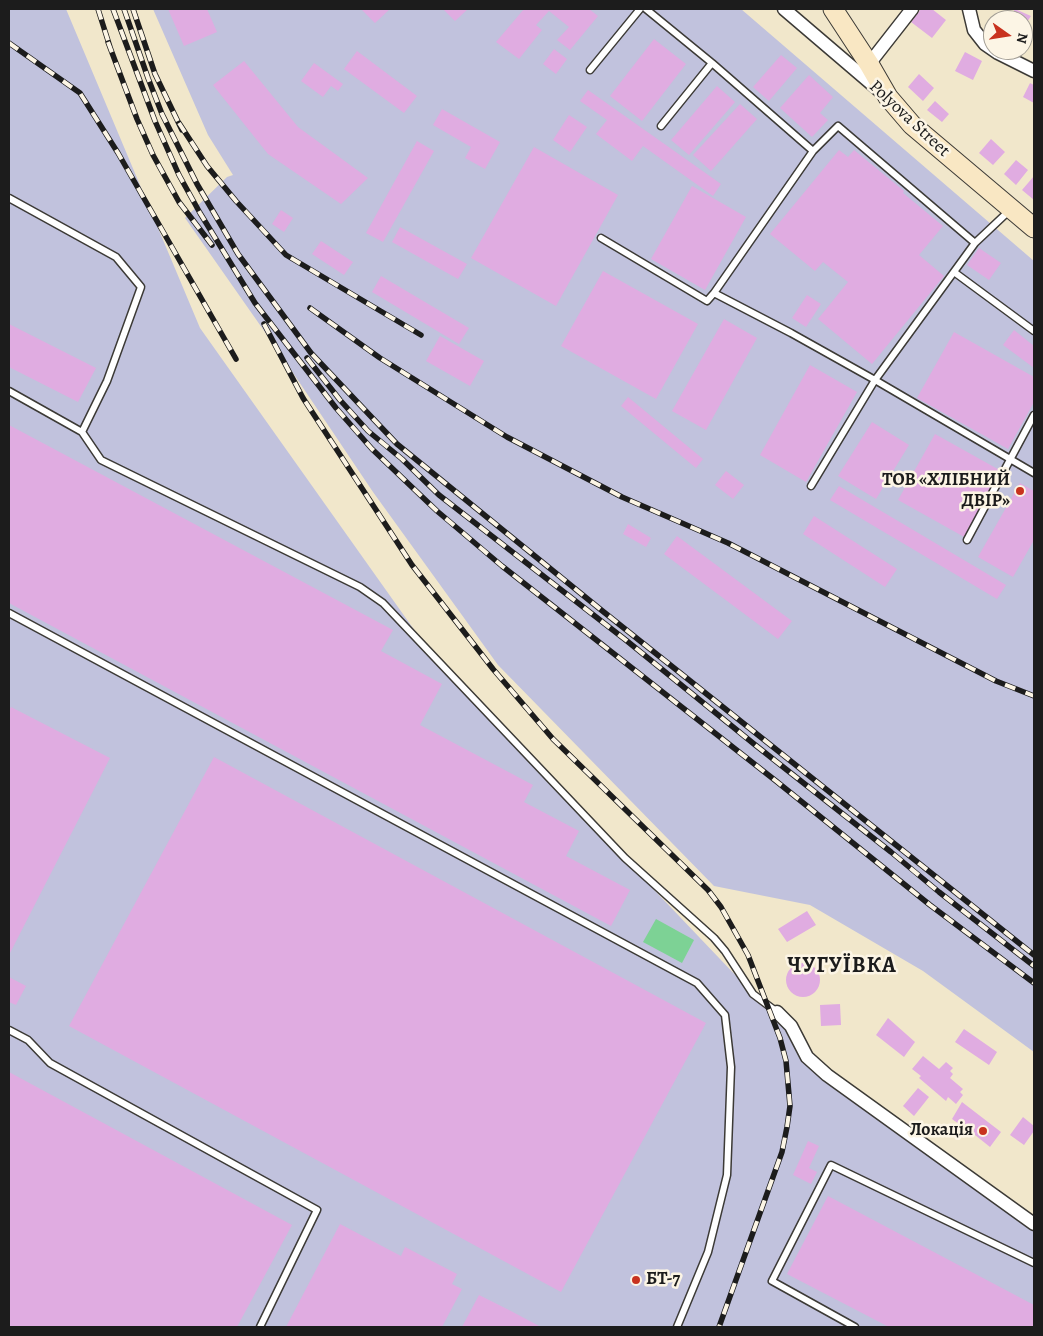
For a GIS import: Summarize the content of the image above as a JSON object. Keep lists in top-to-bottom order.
{
  "streets": {
    "main road": ["Polyova Street"]
  },
  "districts": ["ЧУГУЇВКА"],
  "places": ["ТОВ «ХЛІБНИЙ ДВІР»", "Локація", "БТ-7"],
  "north": "right"
}
